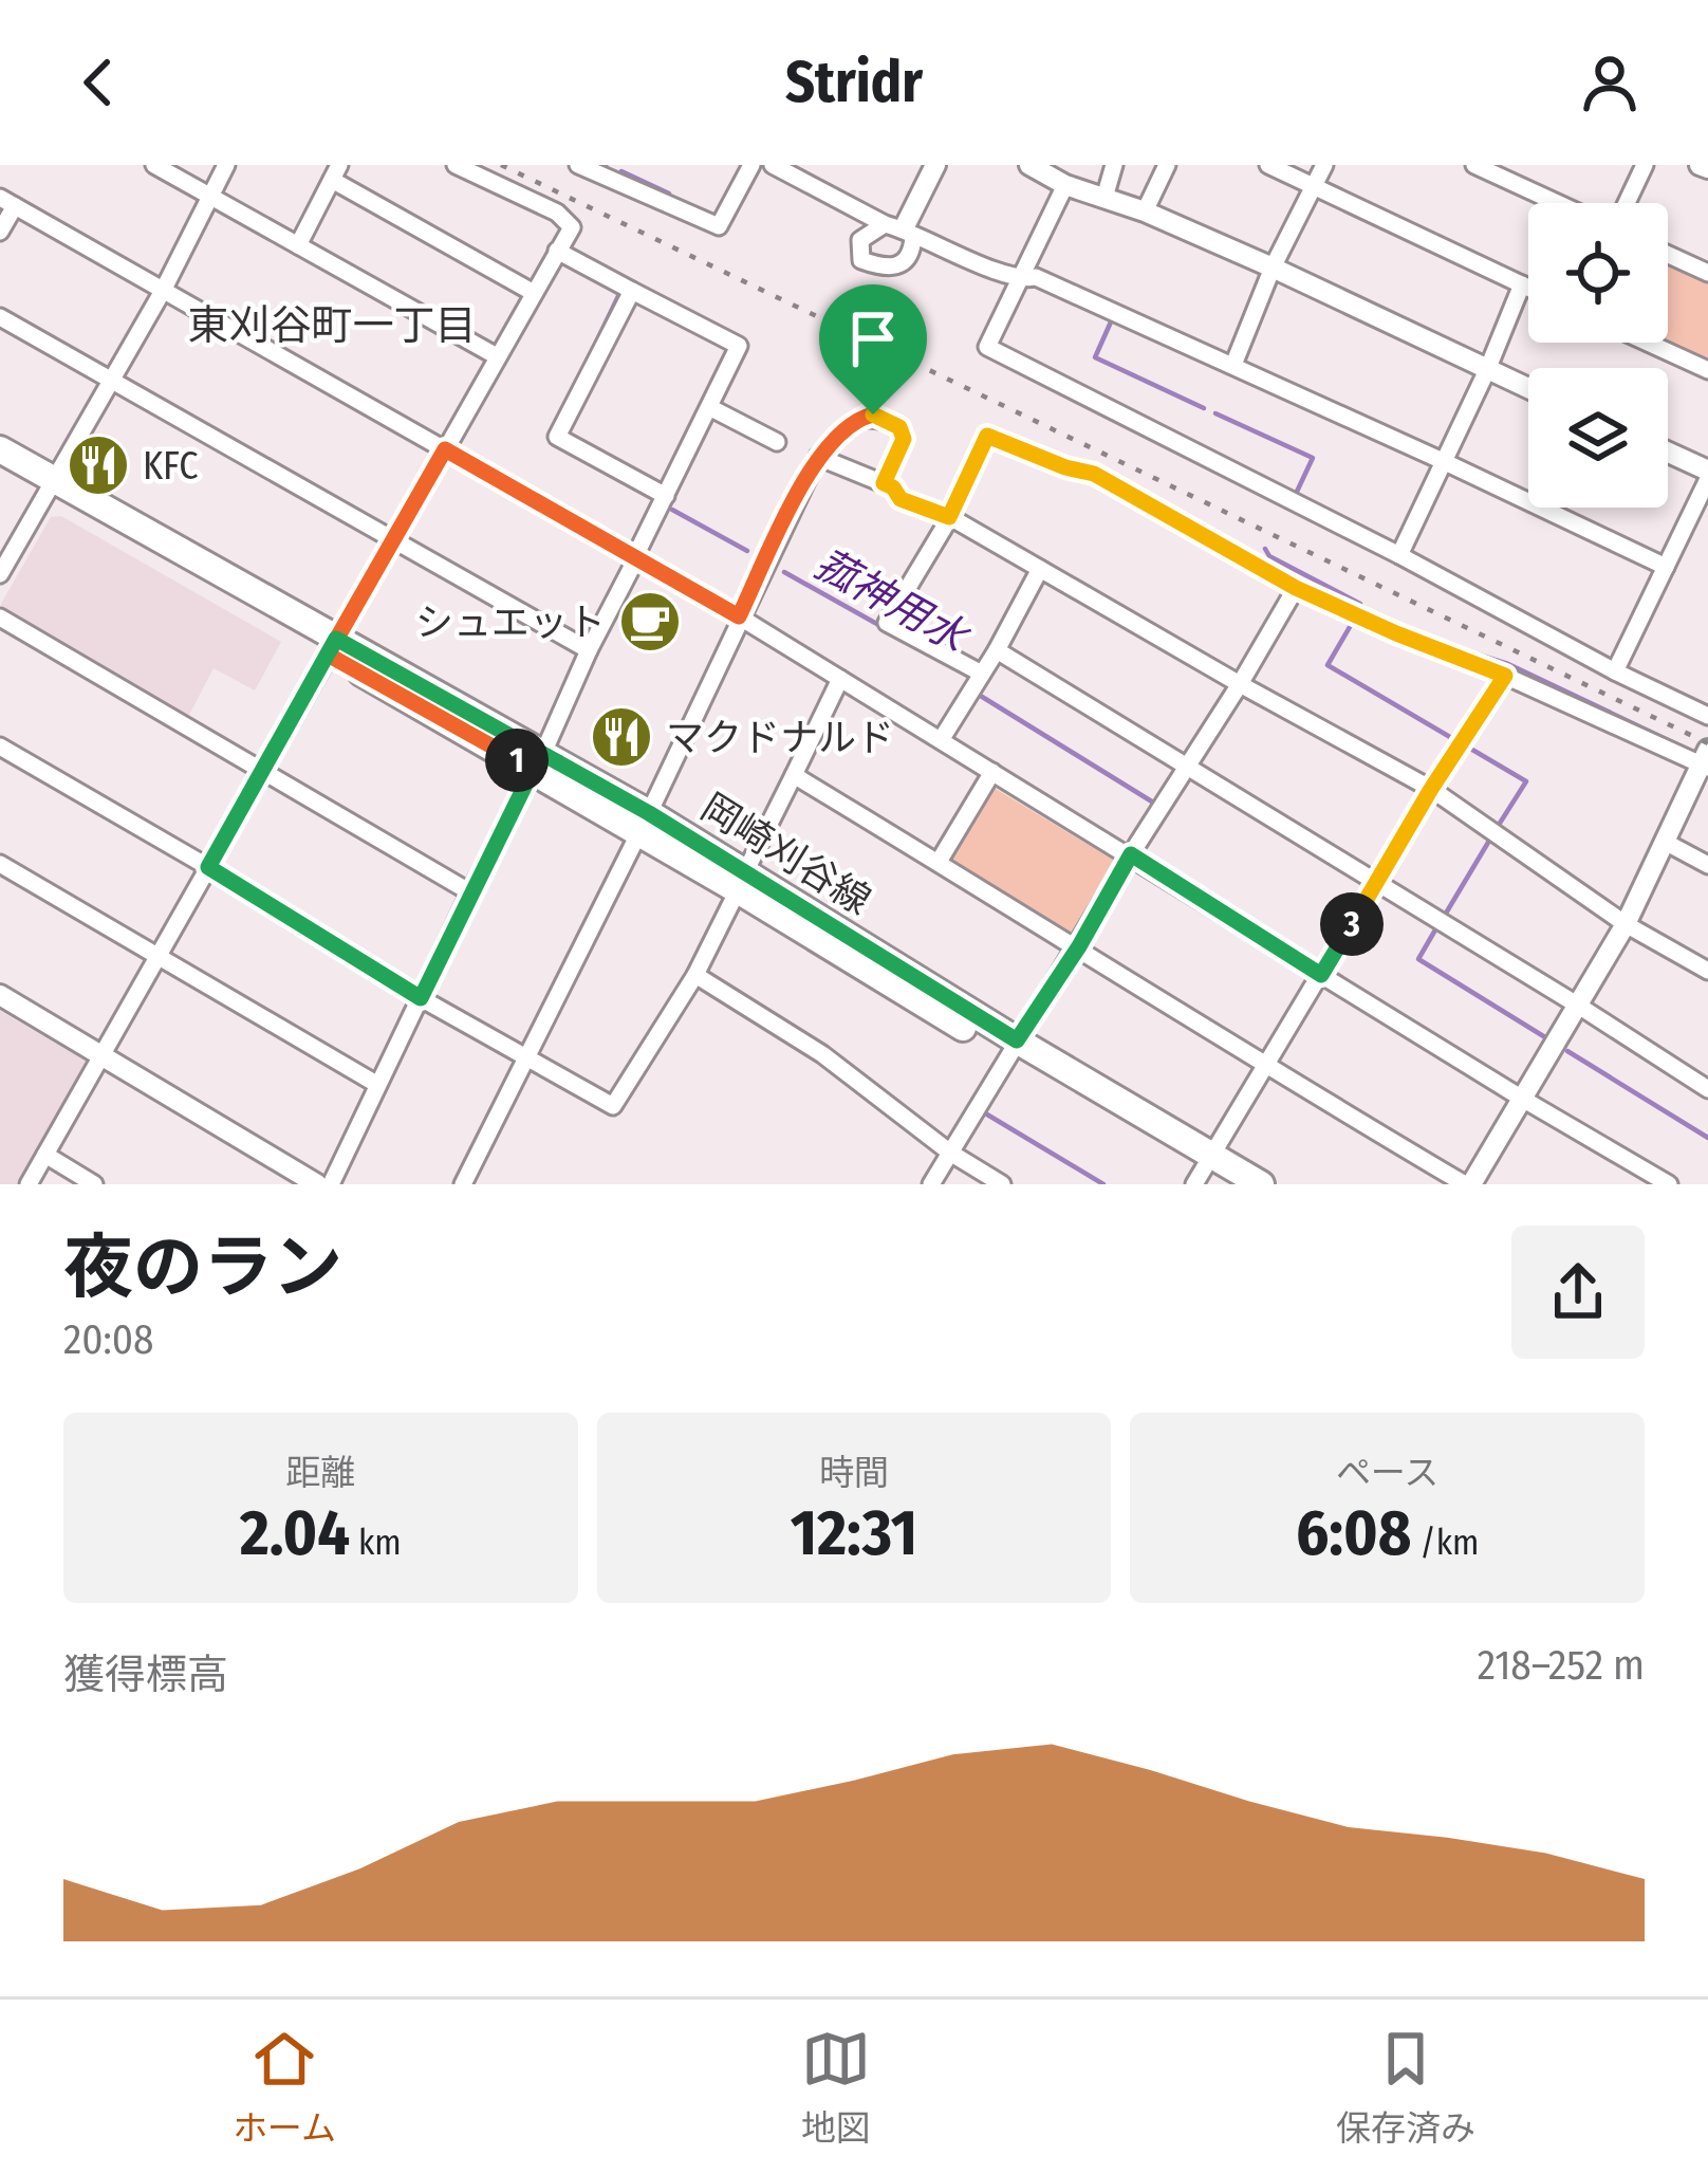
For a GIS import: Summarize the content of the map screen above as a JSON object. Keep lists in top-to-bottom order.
{
  "streets": {
    "main road": ["岡崎刈谷線"]
  },
  "districts": ["東刈谷町一丁目"],
  "water": ["菰神用水"],
  "places": {
    "restaurant": ["KFC", "マクドナルド"],
    "cafe": ["シュエット"]
  },
  "page": {
    "header": "Stridr",
    "pins": ["1", "3"],
    "heading": ["夜のラン", "20:08"],
    "stats": [
      ["距離", "2.04 km"],
      ["時間", "12:31"],
      ["ペース", "6:08 /km"]
    ],
    "chart": ["獲得標高", "218–252 m"],
    "tabs": ["ホーム", "地図", "保存済み"]
  }
}
